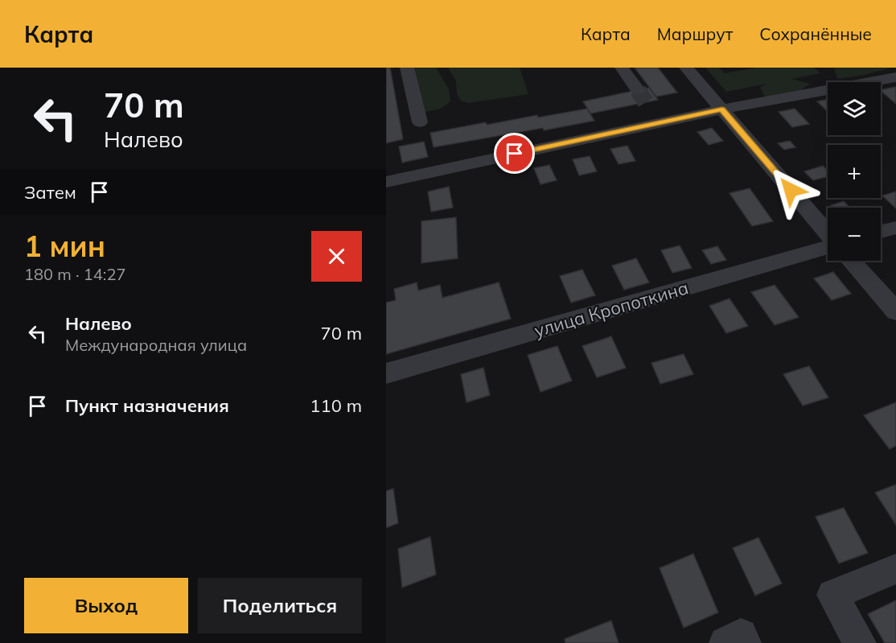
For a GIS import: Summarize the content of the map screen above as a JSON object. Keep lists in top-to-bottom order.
{
  "streets": {
    "street": ["улица Кропоткина"]
  },
  "page": {
    "header": "Карта",
    "nav": ["Карта", "Маршрут", "Сохранённые"],
    "turn": ["70 m", "Налево"],
    "map_buttons": ["+", "−"],
    "then": "Затем",
    "heading": ["1 мин", "180 m · 14:27"],
    "list": [
      {
        "name": "Налево",
        "note": "Международная улица",
        "value": "70 m"
      },
      {
        "name": "Пункт назначения",
        "value": "110 m"
      }
    ],
    "buttons": ["Выход", "Поделиться"]
  }
}
